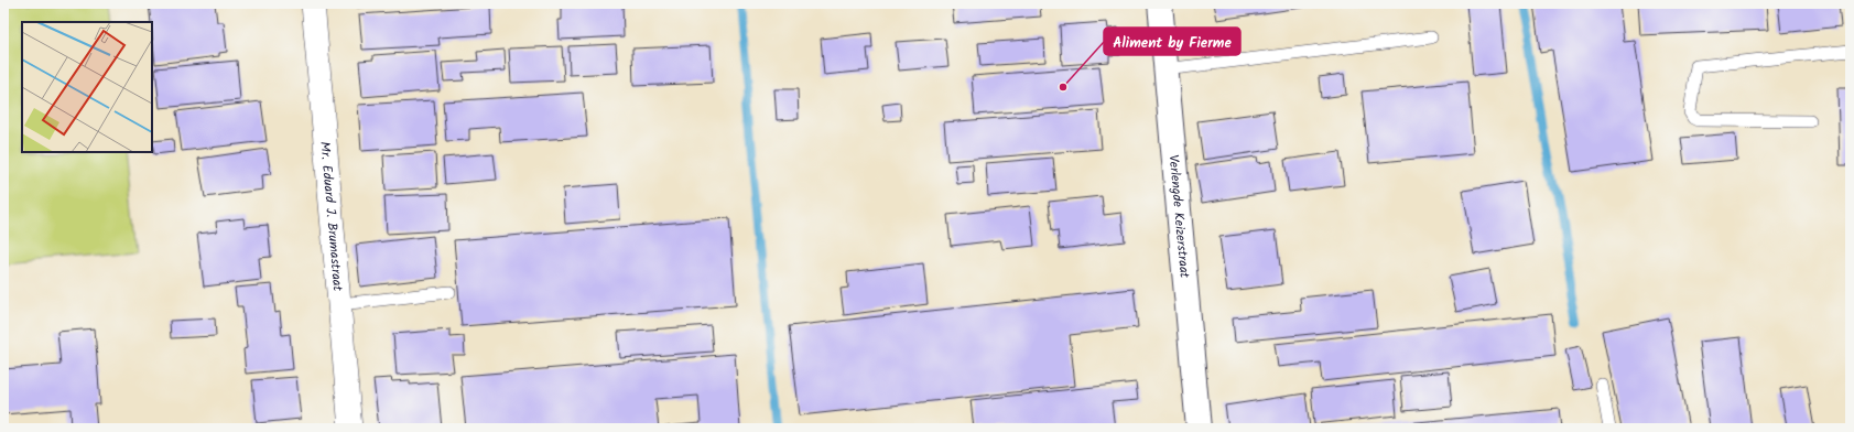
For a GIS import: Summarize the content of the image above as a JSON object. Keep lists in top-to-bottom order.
{
  "streets": {
    "main road": ["Verlengde Keizerstraat"],
    "street": ["Mr. Eduard J. Brumastraat"]
  },
  "places": ["Aliment by Fierme"]
}
